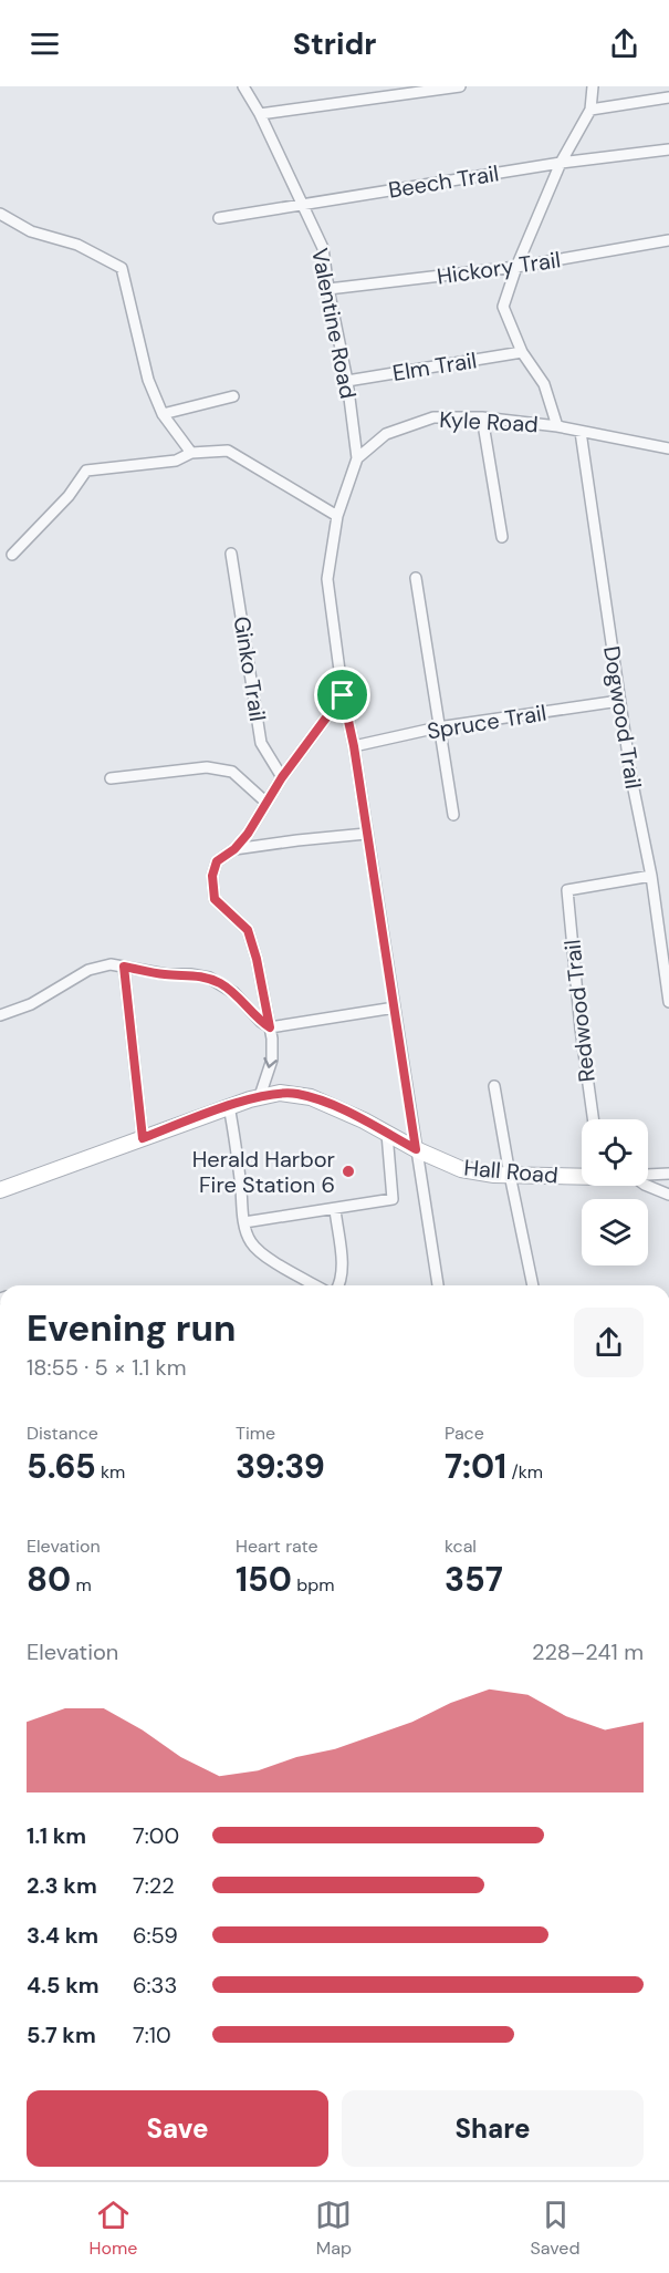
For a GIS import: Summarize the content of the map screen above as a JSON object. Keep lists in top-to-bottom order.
{
  "streets": {
    "street": [
      "Beech Trail",
      "Hickory Trail",
      "Valentine Road",
      "Elm Trail",
      "Kyle Road",
      "Ginko Trail",
      "Dogwood Trail",
      "Spruce Trail",
      "Redwood Trail",
      "Hall Road"
    ]
  },
  "crossings": [
    ["Beech Trail", "Valentine Road"],
    ["Hickory Trail", "Valentine Road"],
    ["Valentine Road", "Elm Trail"],
    ["Valentine Road", "Kyle Road"],
    ["Kyle Road", "Dogwood Trail"],
    ["Dogwood Trail", "Spruce Trail"],
    ["Dogwood Trail", "Redwood Trail"]
  ],
  "places": ["Herald Harbor Fire Station 6"],
  "page": {
    "header": "Stridr",
    "heading": ["Evening run", "18:55 · 5 × 1.1 km"],
    "stats": [
      ["Distance", "5.65 km"],
      ["Time", "39:39"],
      ["Pace", "7:01 /km"],
      ["Elevation", "80 m"],
      ["Heart rate", "150 bpm"],
      ["kcal", "357"]
    ],
    "chart": ["Elevation", "228–241 m"],
    "list": [
      {
        "name": "1.1 km",
        "note": "7:00"
      },
      {
        "name": "2.3 km",
        "note": "7:22"
      },
      {
        "name": "3.4 km",
        "note": "6:59"
      },
      {
        "name": "4.5 km",
        "note": "6:33"
      },
      {
        "name": "5.7 km",
        "note": "7:10"
      }
    ],
    "buttons": ["Save", "Share"],
    "tabs": ["Home", "Map", "Saved"]
  }
}
